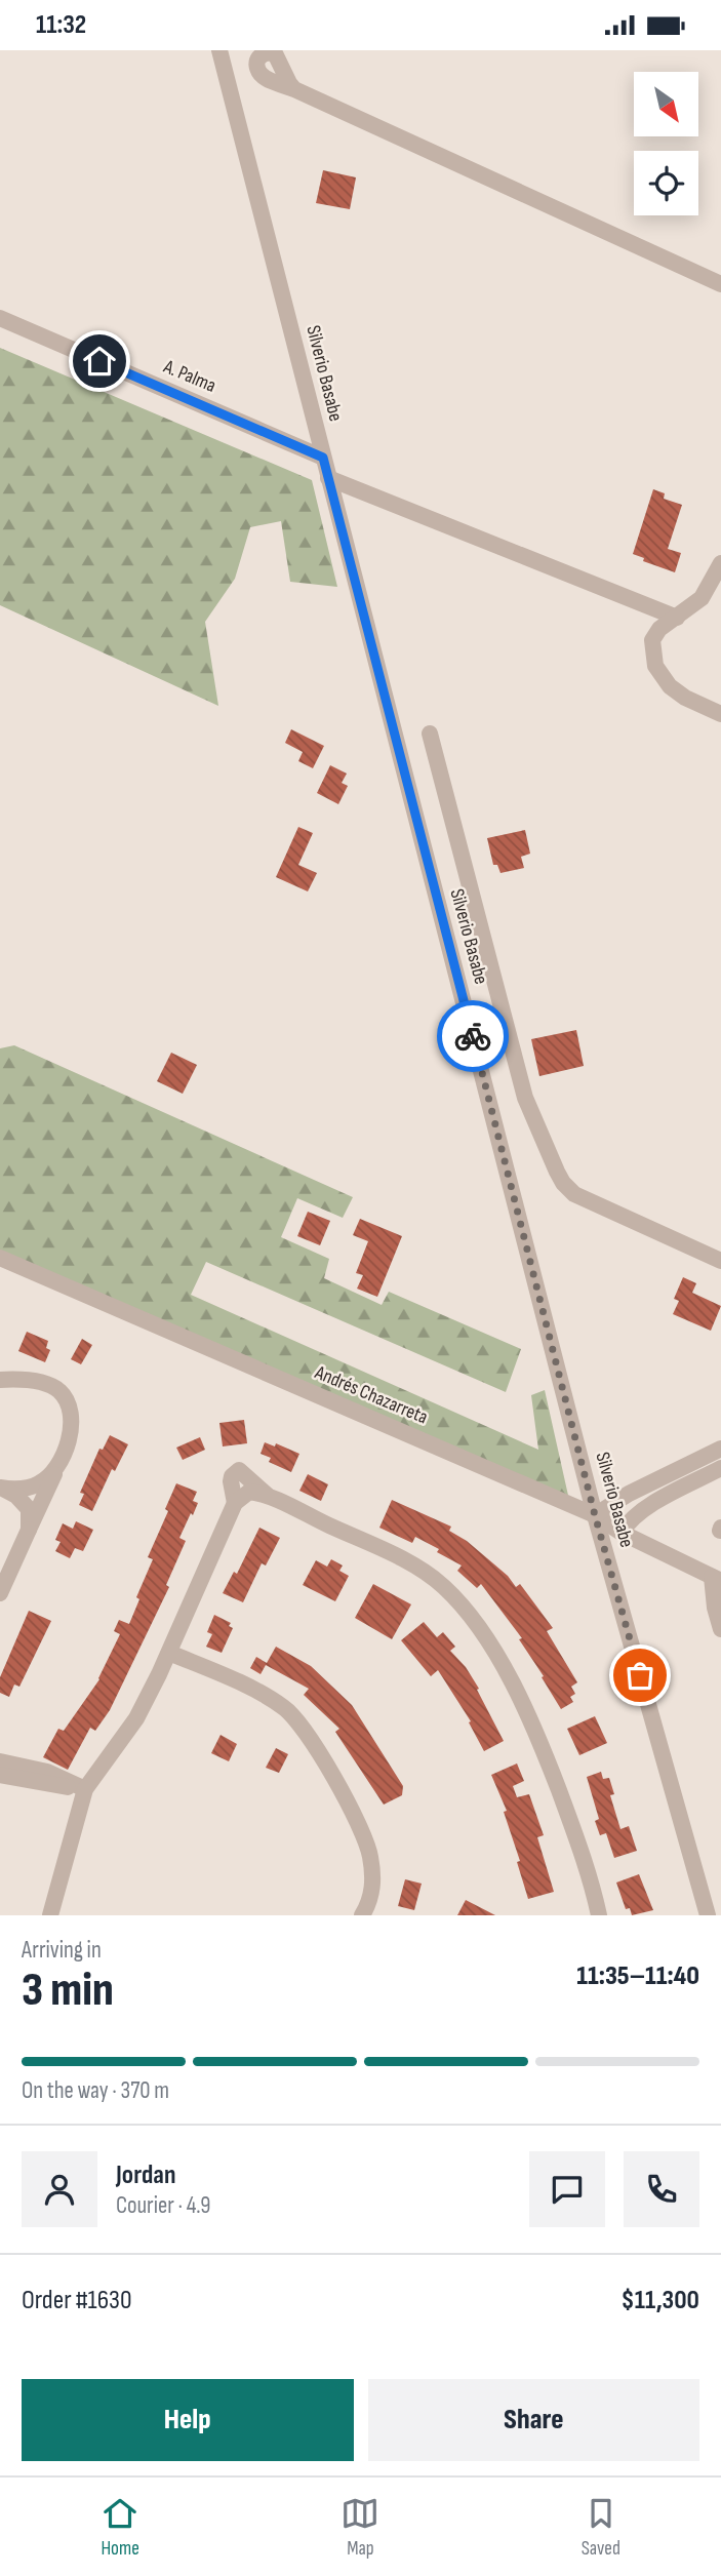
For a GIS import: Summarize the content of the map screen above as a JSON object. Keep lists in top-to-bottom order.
{
  "streets": {
    "street": ["Silverio Basabe", "A. Palma", "Andrés Chazarreta"]
  },
  "crossings": [
    ["Silverio Basabe", "A. Palma"],
    ["Silverio Basabe", "Andrés Chazarreta"]
  ],
  "north": "bottom right",
  "page": {
    "status": "11:32",
    "heading": ["3 min", "Arriving in", "11:35–11:40"],
    "panel": [
      "Jordan",
      "Courier · 4.9",
      "Order #1630",
      "$11,300"
    ],
    "bar": "On the way · 370 m",
    "buttons": ["Help", "Share"],
    "tabs": ["Home", "Map", "Saved"]
  }
}
